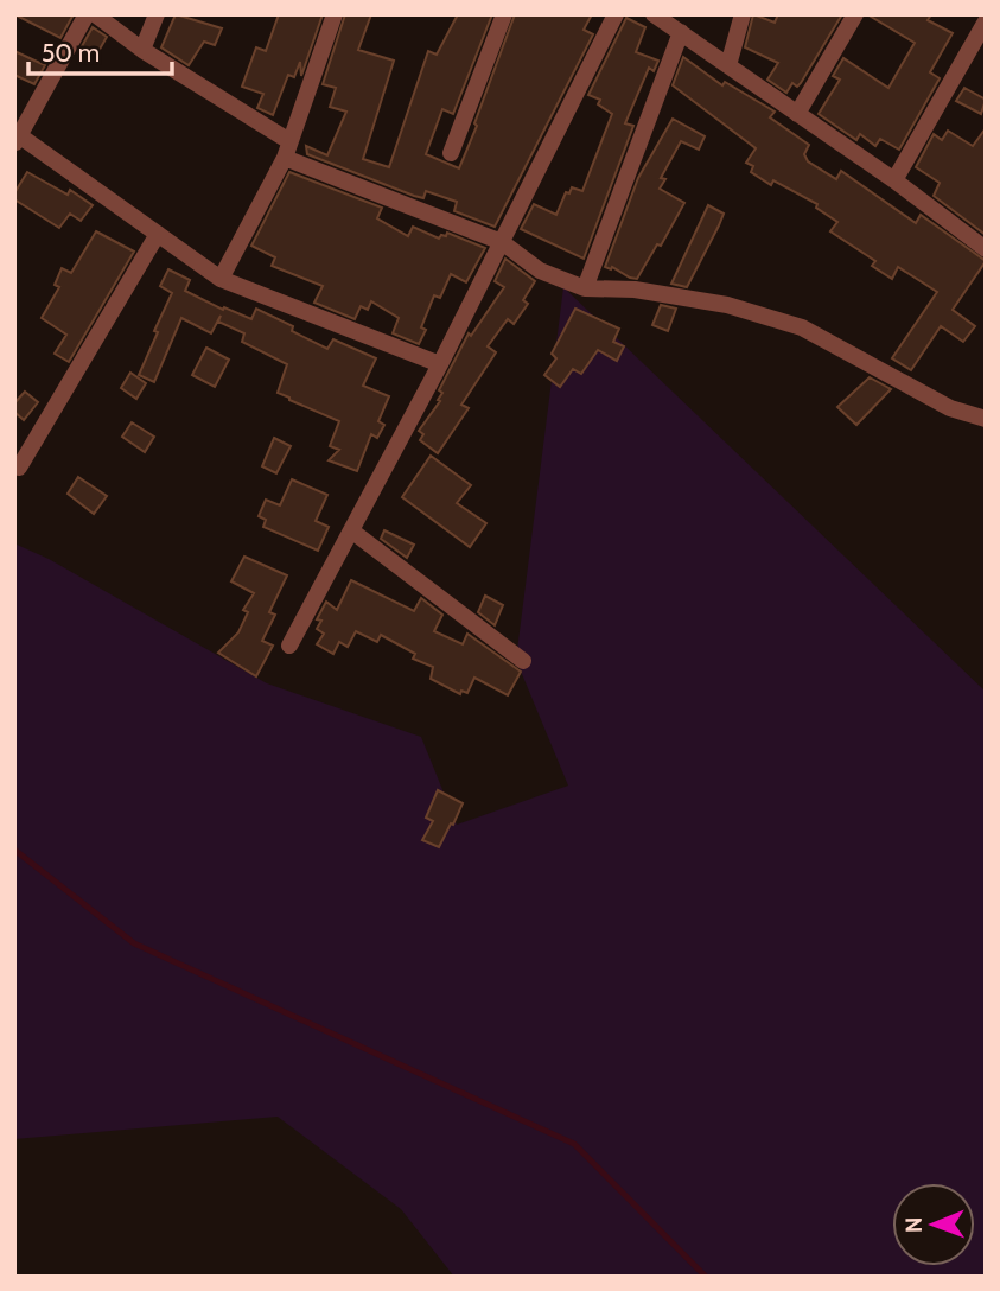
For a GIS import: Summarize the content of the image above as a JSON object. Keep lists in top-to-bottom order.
{
  "scale_bar": "50 m",
  "north": "left"
}
